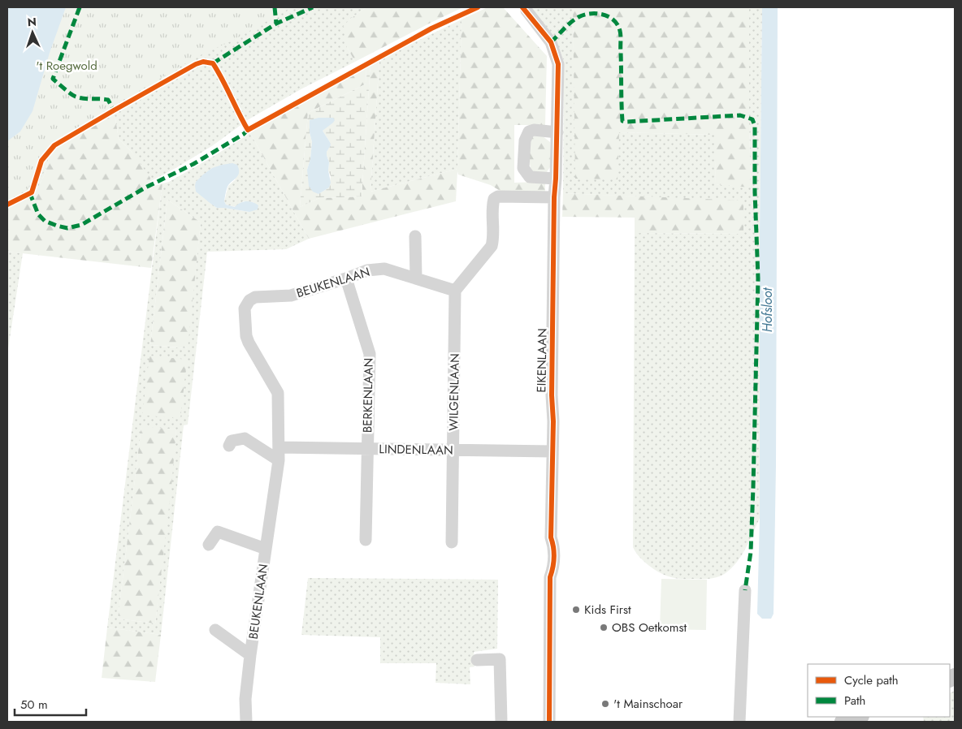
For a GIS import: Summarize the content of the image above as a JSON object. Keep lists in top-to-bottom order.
{
  "streets": {
    "street": [
      "BEUKENLAAN",
      "EIKENLAAN",
      "WILGENLAAN",
      "BERKENLAAN",
      "LINDENLAAN"
    ]
  },
  "crossings": [
    ["BEUKENLAAN", "WILGENLAAN"],
    ["BEUKENLAAN", "BERKENLAAN"],
    ["BEUKENLAAN", "LINDENLAAN"],
    ["EIKENLAAN", "LINDENLAAN"],
    ["WILGENLAAN", "LINDENLAAN"],
    ["BERKENLAAN", "LINDENLAAN"]
  ],
  "water": ["Hofsloot"],
  "parks": ["'t Roegwold"],
  "places": ["Kids First", "OBS Oetkomst", "'t Mainschoar"],
  "legend": ["Cycle path", "Path"],
  "scale_bar": "50 m",
  "north": "top"
}
